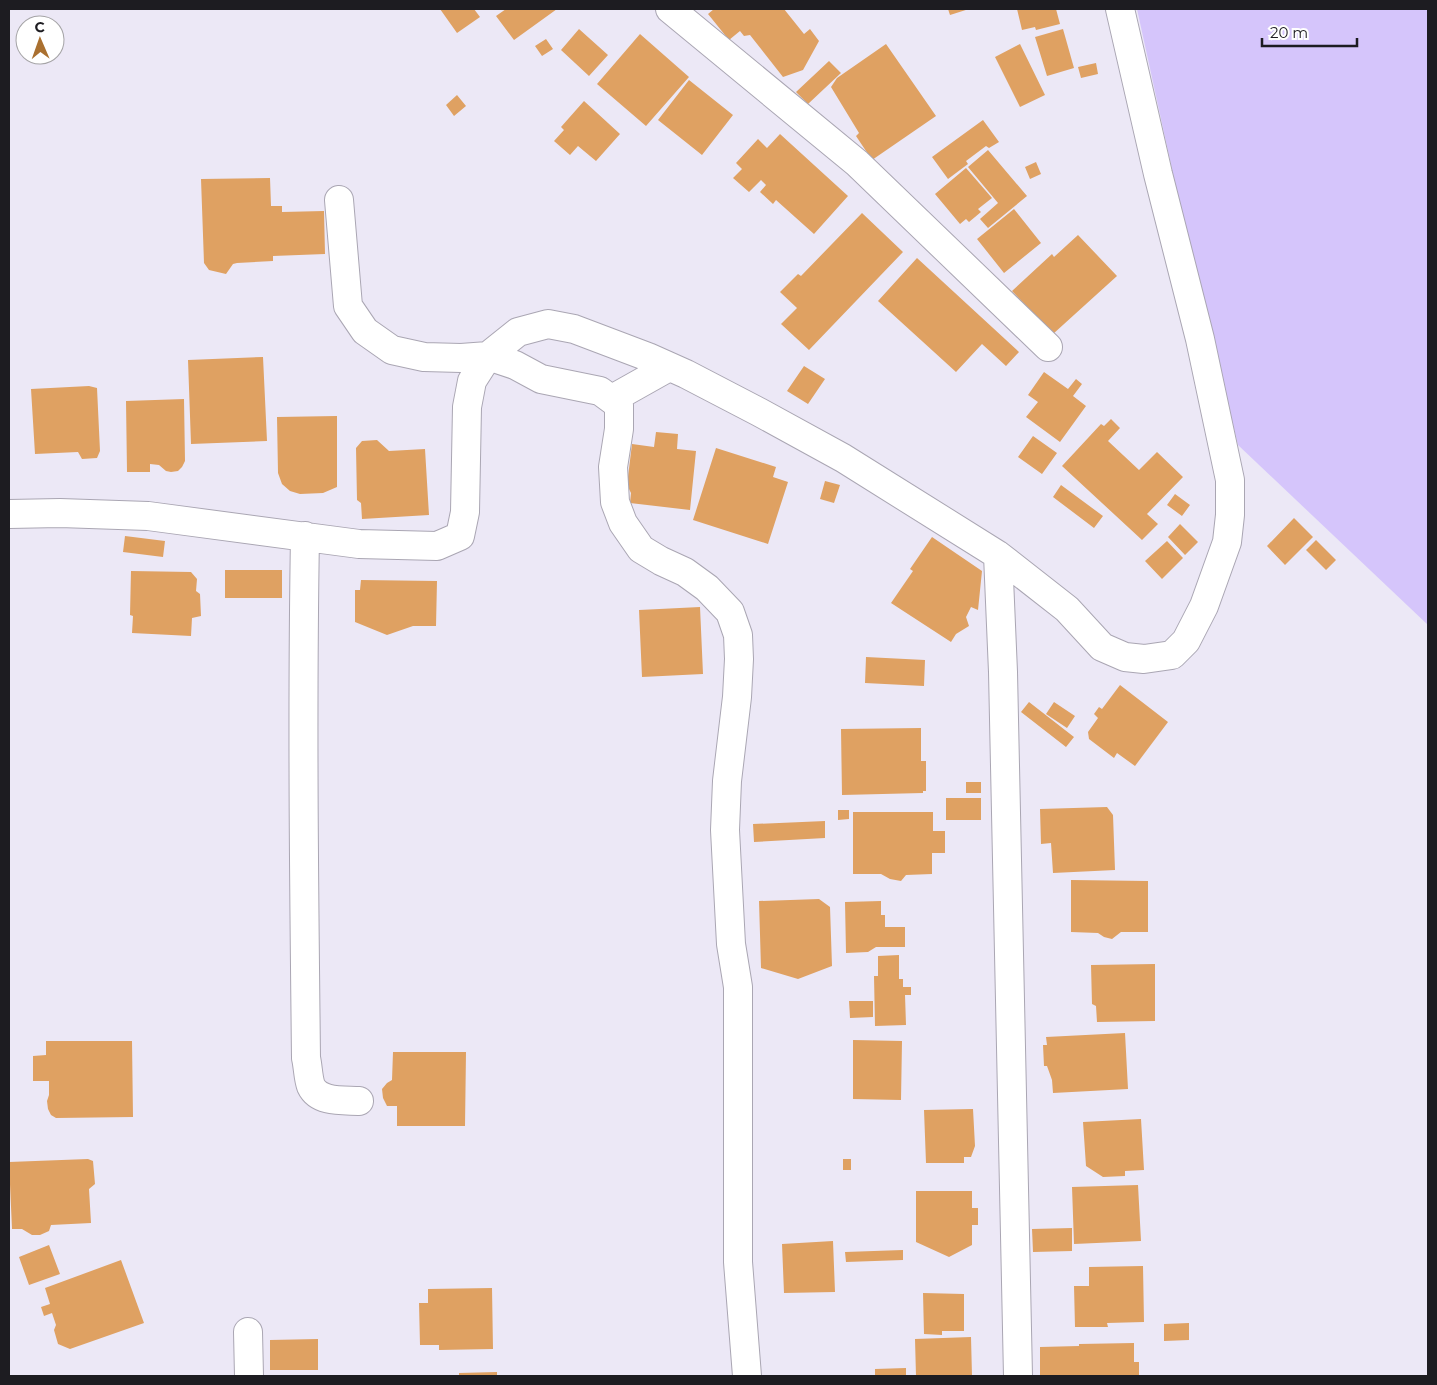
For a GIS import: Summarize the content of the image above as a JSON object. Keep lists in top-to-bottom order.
{
  "scale_bar": "20 m",
  "north": "top"
}
